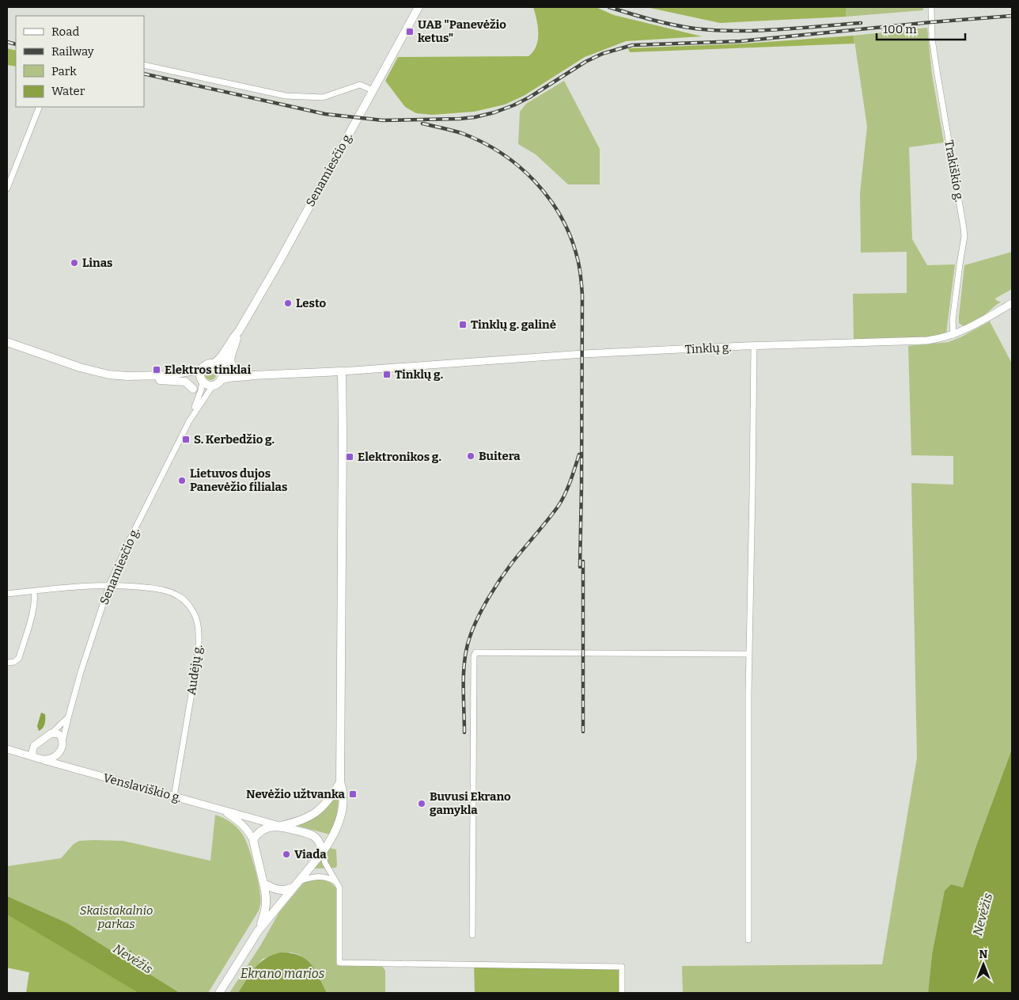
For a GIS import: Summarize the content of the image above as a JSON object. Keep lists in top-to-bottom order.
{
  "streets": {
    "main road": ["Senamiesčio g.", "Tinklų g.", "Venslaviškio g."],
    "street": ["Trakiškio g.", "Audėjų g."]
  },
  "crossings": [
    ["Senamiesčio g.", "Tinklų g."],
    ["Senamiesčio g.", "Audėjų g."],
    ["Senamiesčio g.", "Venslaviškio g."],
    ["Trakiškio g.", "Tinklų g."],
    ["Audėjų g.", "Venslaviškio g."]
  ],
  "water": ["Nevėžis", "Ekrano marios"],
  "parks": ["Skaistakalnio parkas"],
  "places": {
    "transit": [
      "UAB \"Panevėžio ketus\"",
      "Tinklų g. galinė",
      "Elektros tinklai",
      "Tinklų g.",
      "S. Kerbedžio g.",
      "Elektronikos g.",
      "Nevėžio užtvanka"
    ],
    "other": [
      "Linas",
      "Lesto",
      "Buitera",
      "Lietuvos dujos Panevėžio filialas",
      "Buvusi Ekrano gamykla",
      "Viada"
    ]
  },
  "legend": [
    "Road",
    "Railway",
    "Park",
    "Water"
  ],
  "scale_bar": "100 m",
  "north": "top"
}
